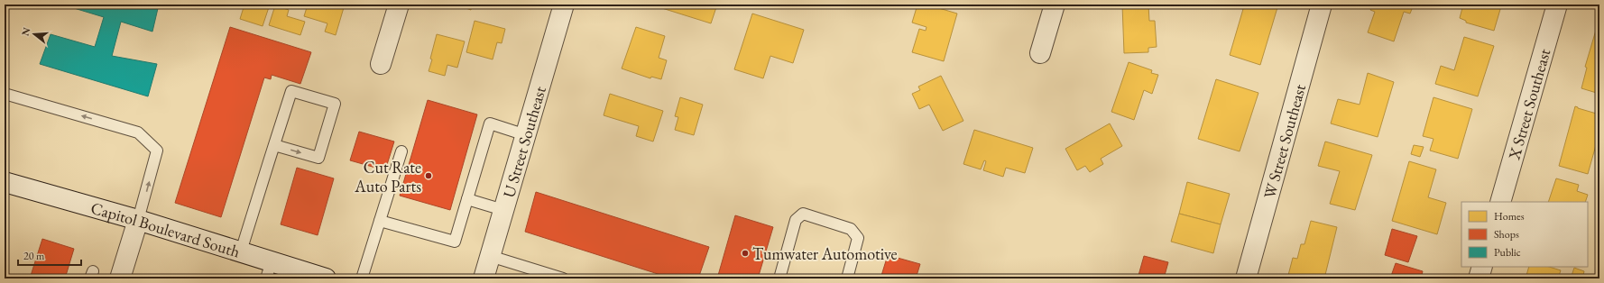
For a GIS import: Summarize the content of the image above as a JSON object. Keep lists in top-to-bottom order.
{
  "streets": {
    "street": [
      "X Street Southeast",
      "U Street Southeast",
      "W Street Southeast",
      "Capitol Boulevard South"
    ]
  },
  "places": ["Cut Rate Auto Parts", "Tumwater Automotive"],
  "legend": ["Homes", "Shops", "Public"],
  "scale_bar": "20 m",
  "north": "left"
}
